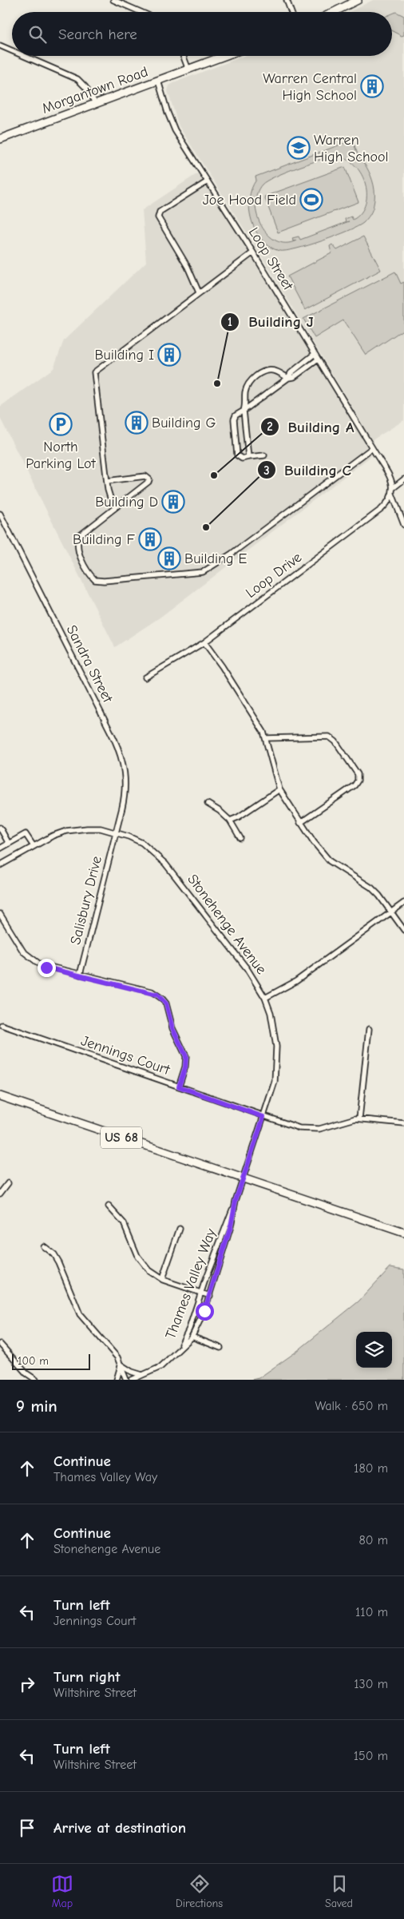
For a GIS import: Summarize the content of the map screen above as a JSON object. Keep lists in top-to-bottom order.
{
  "streets": {
    "main road": ["Morgantown Road", "US 68"],
    "street": [
      "Loop Street",
      "Loop Drive",
      "Sandra Street",
      "Salisbury Drive",
      "Stonehenge Avenue",
      "Jennings Court",
      "Thames Valley Way"
    ]
  },
  "crossings": [
    ["Morgantown Road", "Loop Street"],
    ["Loop Street", "Loop Drive"],
    ["Sandra Street", "Salisbury Drive"],
    ["Sandra Street", "Stonehenge Avenue"],
    ["Salisbury Drive", "Stonehenge Avenue"],
    ["Stonehenge Avenue", "Jennings Court"],
    ["Stonehenge Avenue", "US 68"],
    ["Stonehenge Avenue", "Thames Valley Way"],
    ["US 68", "Thames Valley Way"]
  ],
  "places": {
    "building": [
      "Warren Central High School",
      "Building I",
      "Building G",
      "Building D",
      "Building F",
      "Building E"
    ],
    "school or university": ["Warren High School"],
    "sports": ["Joe Hood Field"],
    "other": ["Building J", "Building A", "Building C"],
    "parking": ["North Parking Lot"]
  },
  "scale_bar": "100 m",
  "page": {
    "search": "Search here",
    "scale": "100 m",
    "heading": ["9 min", "Walk · 650 m"],
    "list": [
      ["Continue", "Thames Valley Way", "180 m"],
      ["Continue", "Stonehenge Avenue", "80 m"],
      ["Turn left", "Jennings Court", "110 m"],
      ["Turn right", "Wiltshire Street", "130 m"],
      ["Turn left", "Wiltshire Street", "150 m"],
      "Arrive at destination"
    ],
    "nav": ["Map", "Directions", "Saved"]
  }
}
